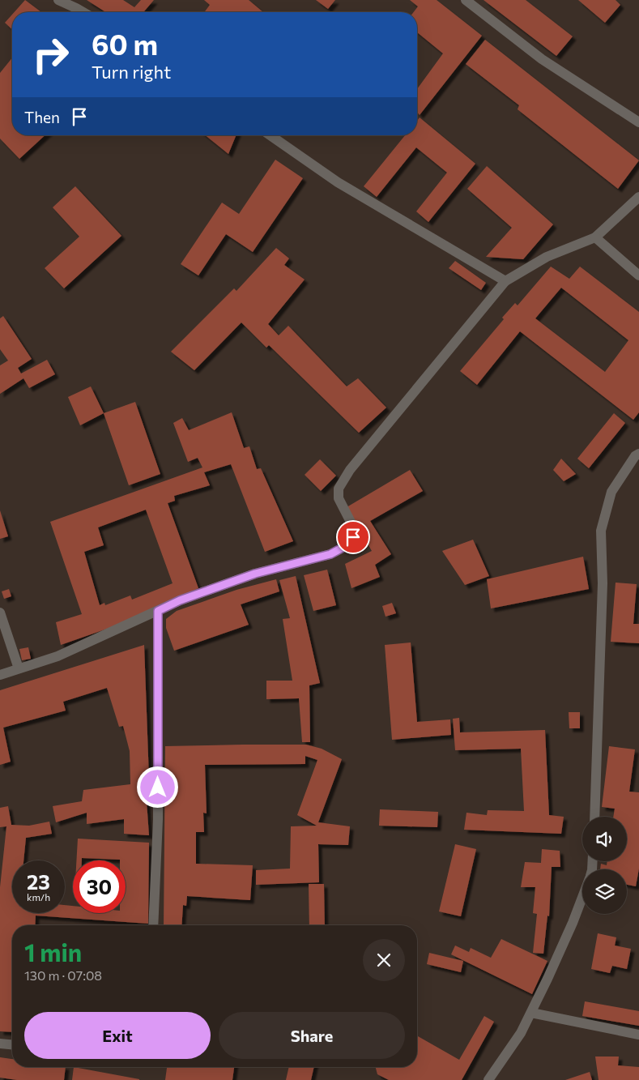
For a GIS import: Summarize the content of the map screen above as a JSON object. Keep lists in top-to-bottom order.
{
  "page": {
    "turn": ["60 m", "Turn right"],
    "then": "Then",
    "speed": "23 km/h",
    "limit": "30",
    "heading": ["1 min", "130 m · 07:08"],
    "buttons": ["Exit", "Share"]
  }
}
